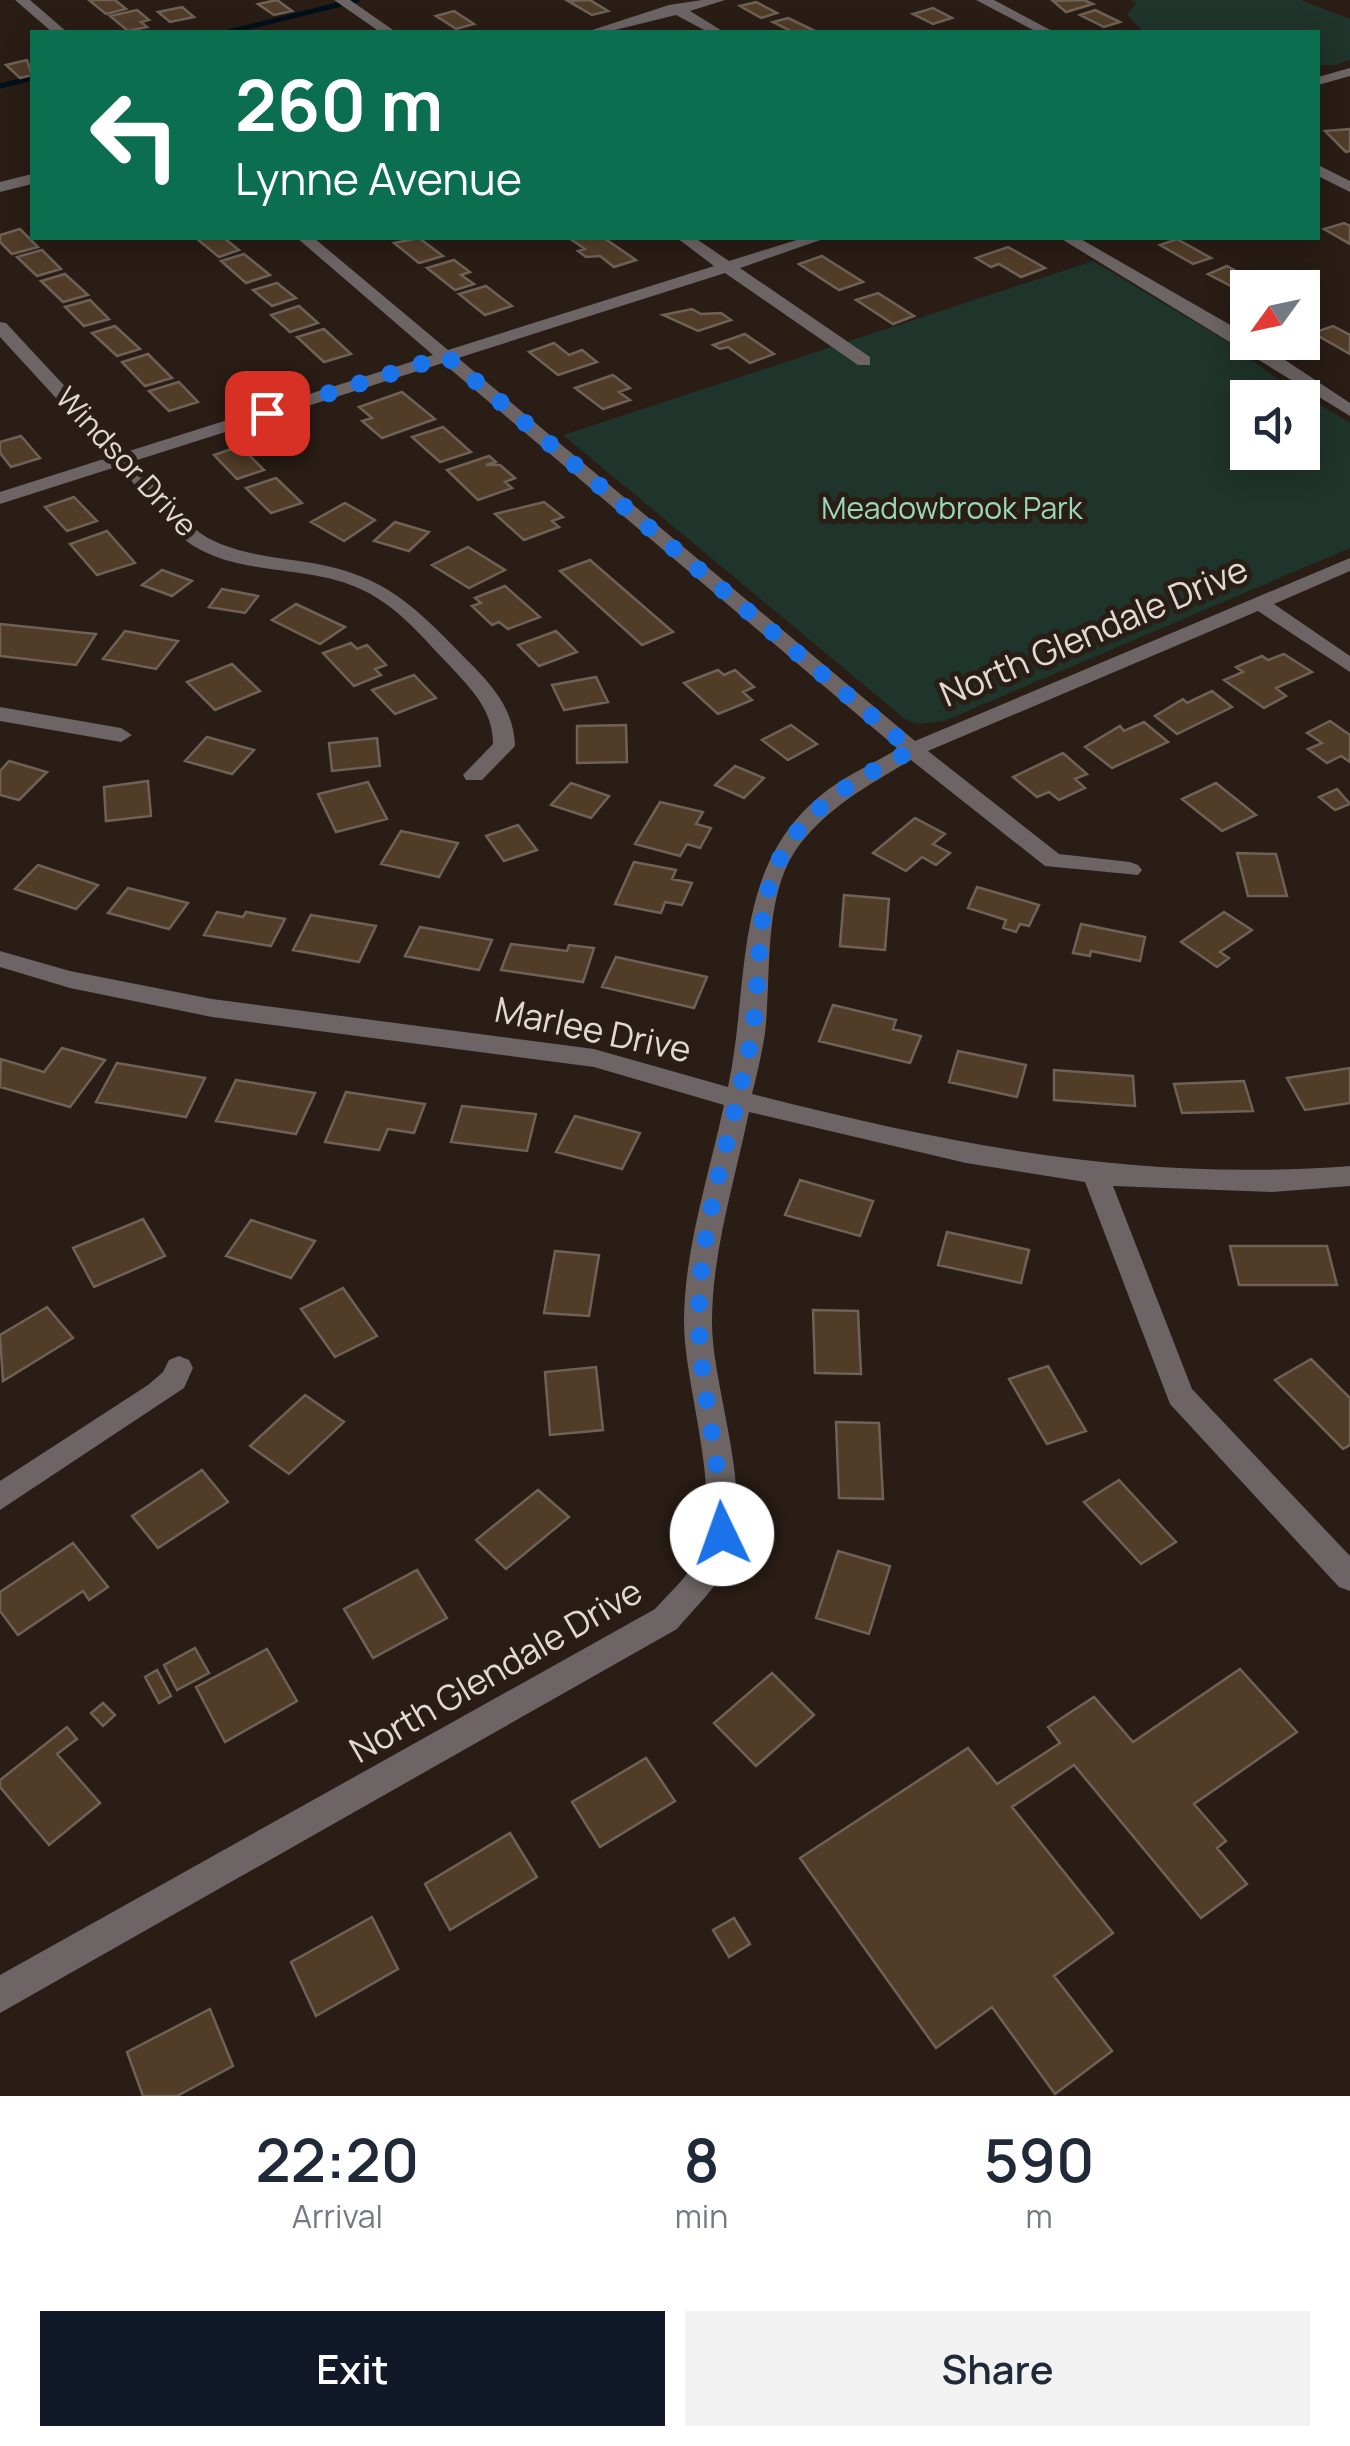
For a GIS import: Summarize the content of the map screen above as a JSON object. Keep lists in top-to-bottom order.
{
  "streets": {
    "street": ["Windsor Drive", "North Glendale Drive", "Marlee Drive"]
  },
  "crossings": [
    ["North Glendale Drive", "Marlee Drive"]
  ],
  "parks": ["Meadowbrook Park"],
  "north": "bottom left",
  "page": {
    "turn": ["260 m", "Lynne Avenue"],
    "eta": [
      "22:20",
      "Arrival",
      "8",
      "min",
      "590",
      "m"
    ],
    "buttons": ["Exit", "Share"]
  }
}
